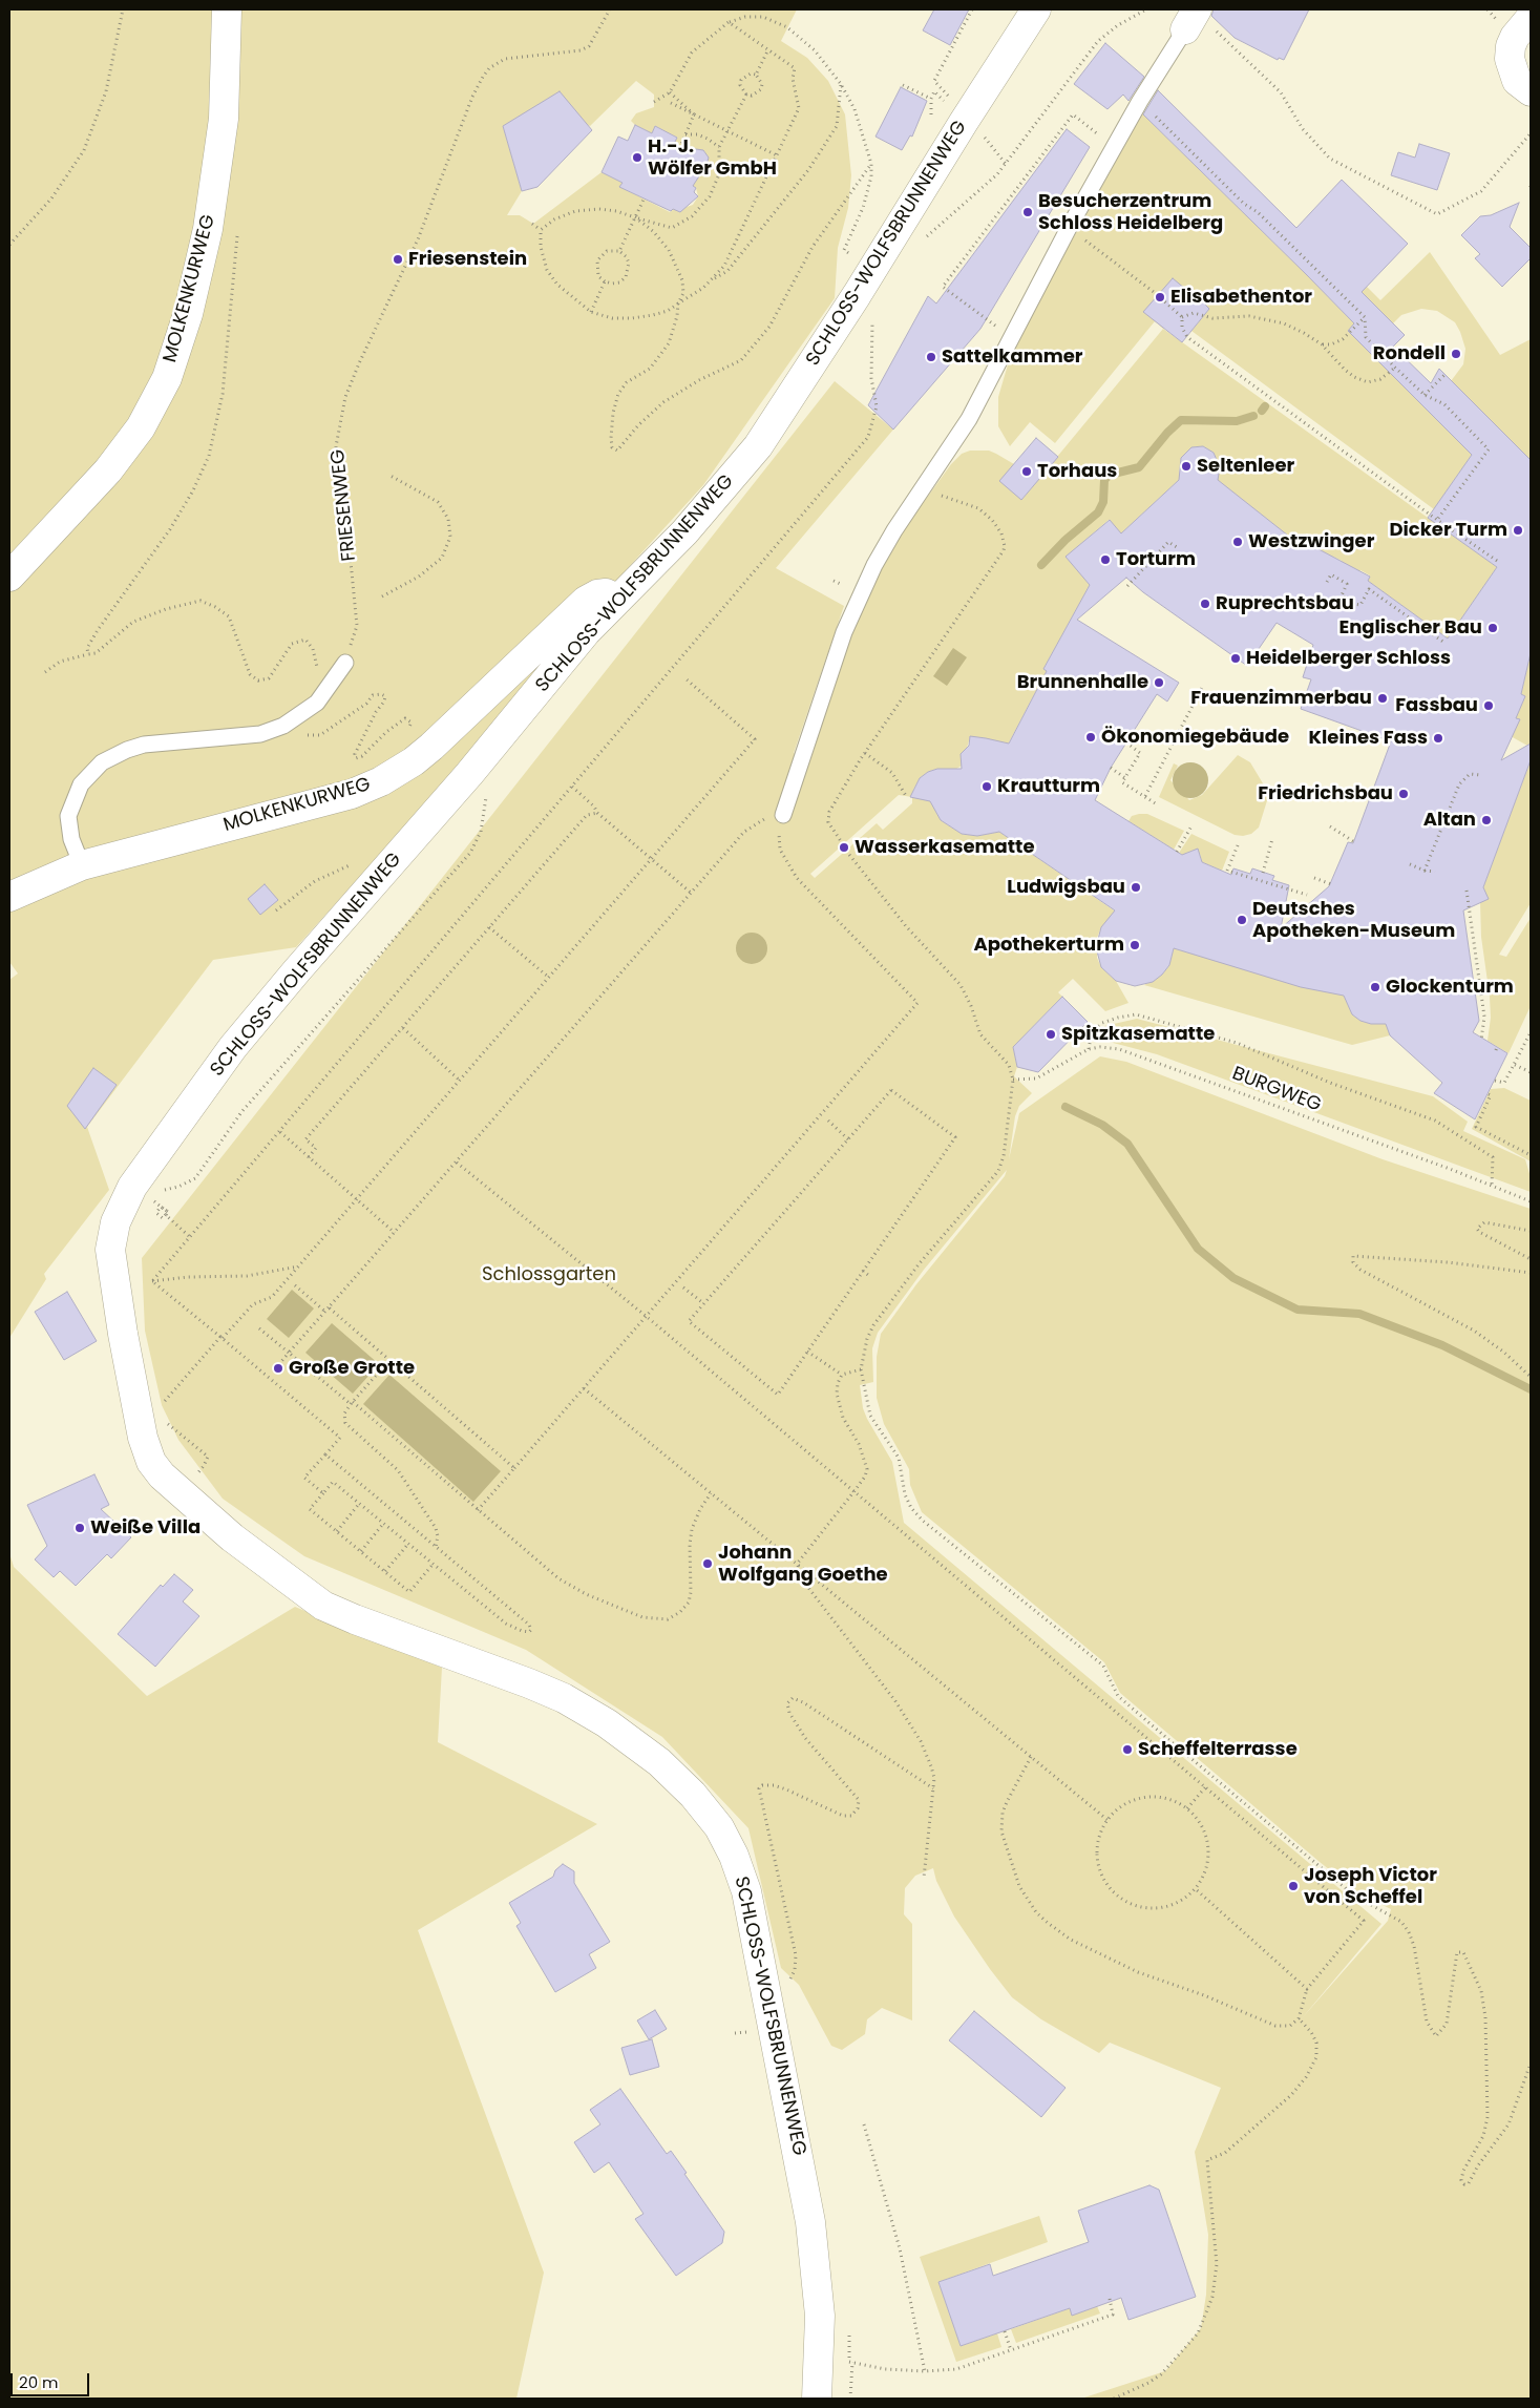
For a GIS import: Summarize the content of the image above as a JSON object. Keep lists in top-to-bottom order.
{
  "streets": {
    "street": ["SCHLOSS-WOLFSBRUNNENWEG", "MOLKENKURWEG"],
    "path": ["FRIESENWEG", "BURGWEG"]
  },
  "crossings": [
    ["SCHLOSS-WOLFSBRUNNENWEG", "MOLKENKURWEG"]
  ],
  "parks": ["Schlossgarten"],
  "places": [
    "H.-J. Wölfer GmbH",
    "Besucherzentrum Schloss Heidelberg",
    "Friesenstein",
    "Elisabethentor",
    "Rondell",
    "Sattelkammer",
    "Seltenleer",
    "Torhaus",
    "Dicker Turm",
    "Westzwinger",
    "Torturm",
    "Ruprechtsbau",
    "Englischer Bau",
    "Heidelberger Schloss",
    "Brunnenhalle",
    "Frauenzimmerbau",
    "Fassbau",
    "Ökonomiegebäude",
    "Kleines Fass",
    "Krautturm",
    "Friedrichsbau",
    "Altan",
    "Wasserkasematte",
    "Ludwigsbau",
    "Deutsches Apotheken-Museum",
    "Apothekerturm",
    "Glockenturm",
    "Spitzkasematte",
    "Große Grotte",
    "Weiße Villa",
    "Johann Wolfgang Goethe",
    "Scheffelterrasse",
    "Joseph Victor von Scheffel"
  ],
  "scale_bar": "20 m"
}
